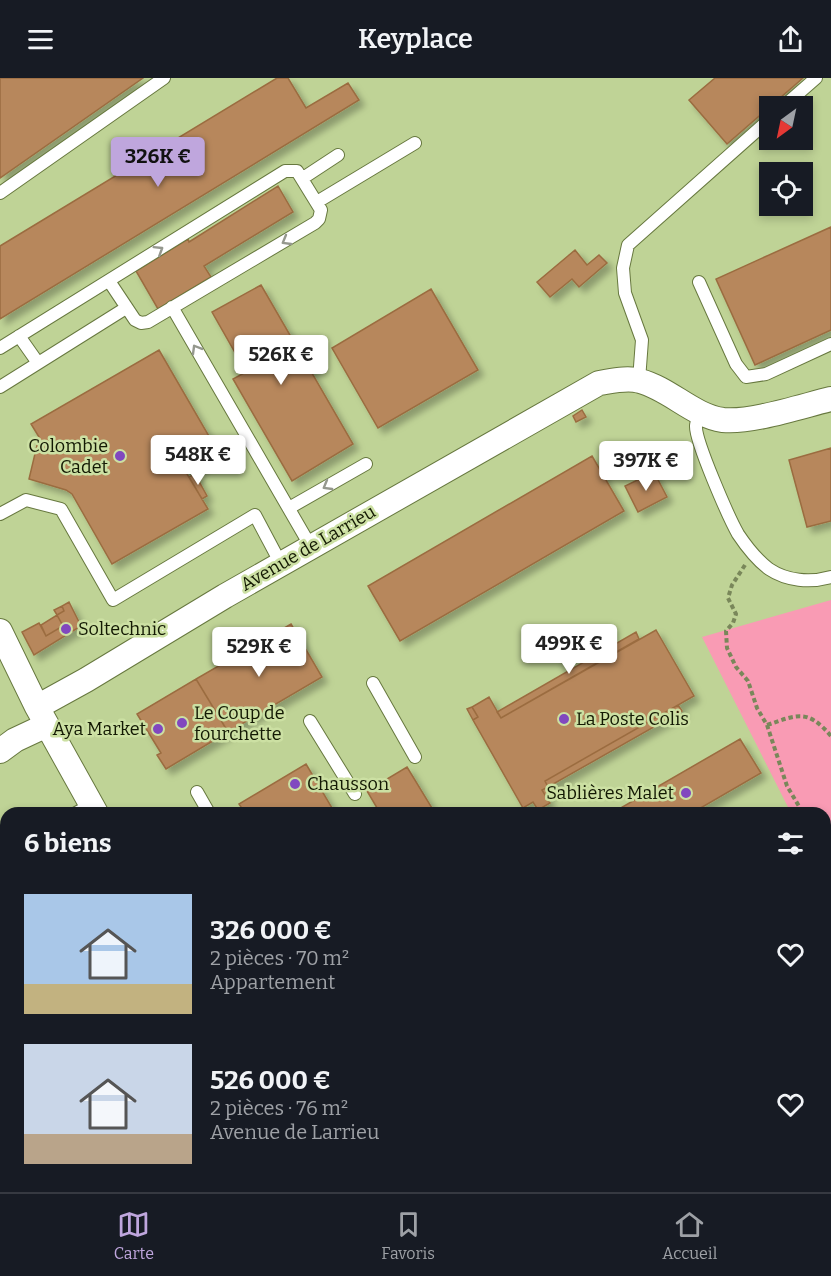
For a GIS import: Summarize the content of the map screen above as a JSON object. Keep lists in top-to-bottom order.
{
  "streets": {
    "street": ["Avenue de Larrieu"]
  },
  "places": [
    "Colombie Cadet",
    "Soltechnic",
    "La Poste Colis",
    "Le Coup de fourchette",
    "Aya Market",
    "Chausson",
    "Sablières Malet"
  ],
  "north": "bottom left",
  "page": {
    "header": "Keyplace",
    "price": [
      "326K €",
      "526K €",
      "548K €",
      "397K €",
      "499K €",
      "529K €"
    ],
    "heading": "6 biens",
    "list": [
      {
        "name": "326 000 €",
        "note": "2 pièces · 70 m² · Appartement"
      },
      {
        "name": "526 000 €",
        "note": "2 pièces · 76 m² · Avenue de Larrieu"
      }
    ],
    "tabs": ["Carte", "Favoris", "Accueil"]
  }
}
